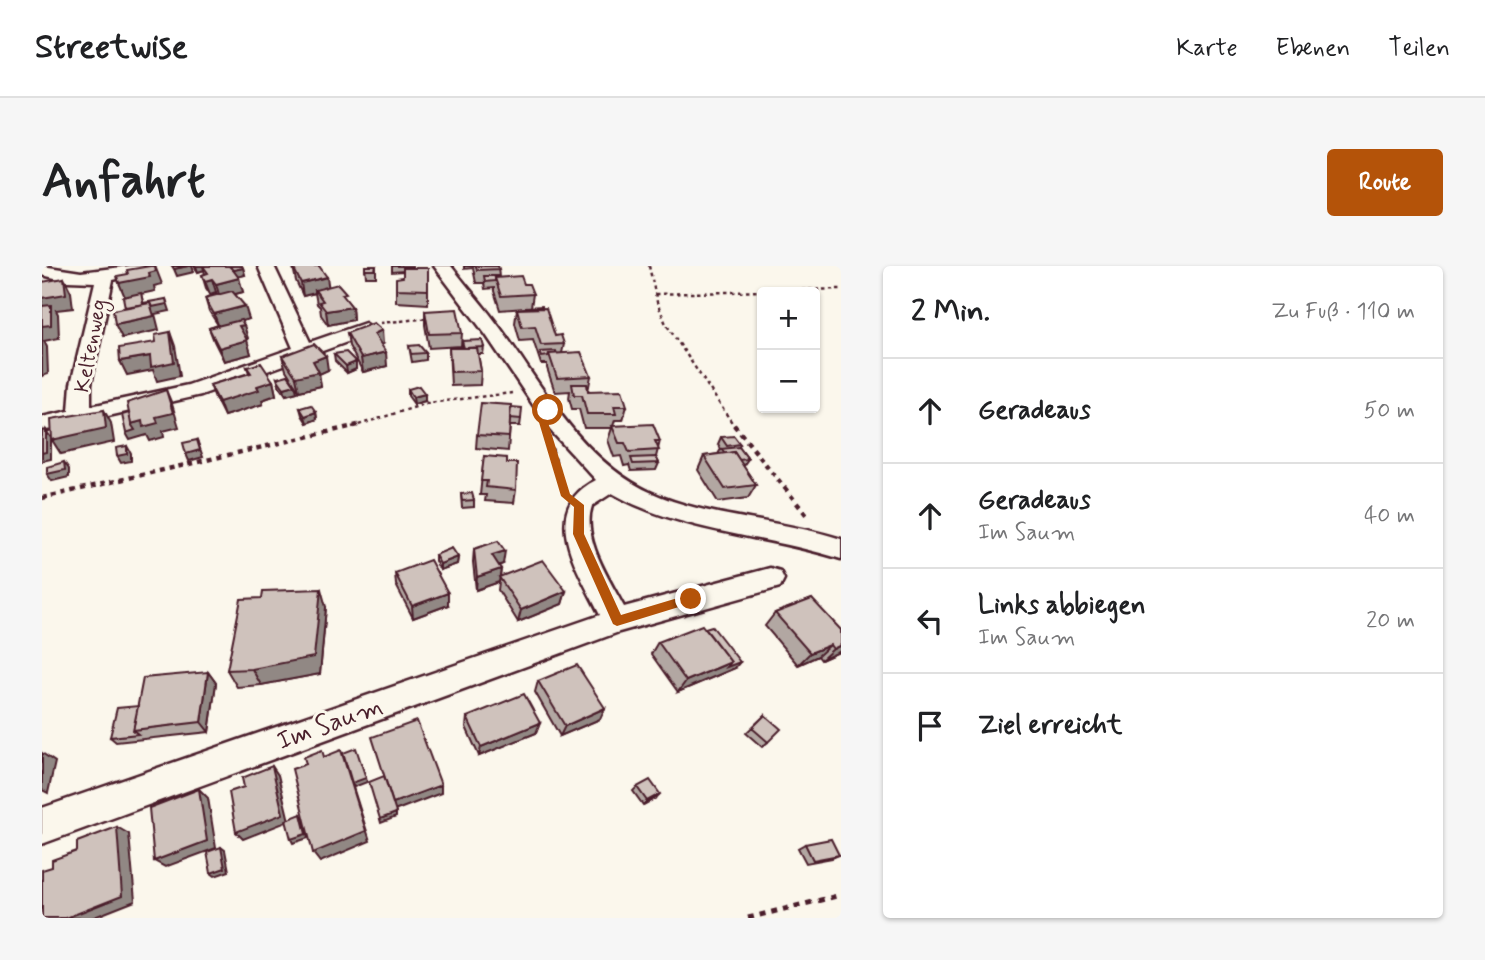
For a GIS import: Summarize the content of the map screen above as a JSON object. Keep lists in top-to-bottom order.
{
  "streets": {
    "street": ["Keltenweg", "Im Saum"]
  },
  "page": {
    "header": "Streetwise",
    "nav": ["Karte", "Ebenen", "Teilen"],
    "buttons": "Route",
    "title": "Anfahrt",
    "heading": ["2 Min.", "Zu Fuß · 110 m"],
    "map_buttons": ["+", "−"],
    "list": [
      ["Geradeaus", "50 m"],
      ["Geradeaus", "Im Saum", "40 m"],
      ["Links abbiegen", "Im Saum", "20 m"],
      "Ziel erreicht"
    ]
  }
}
